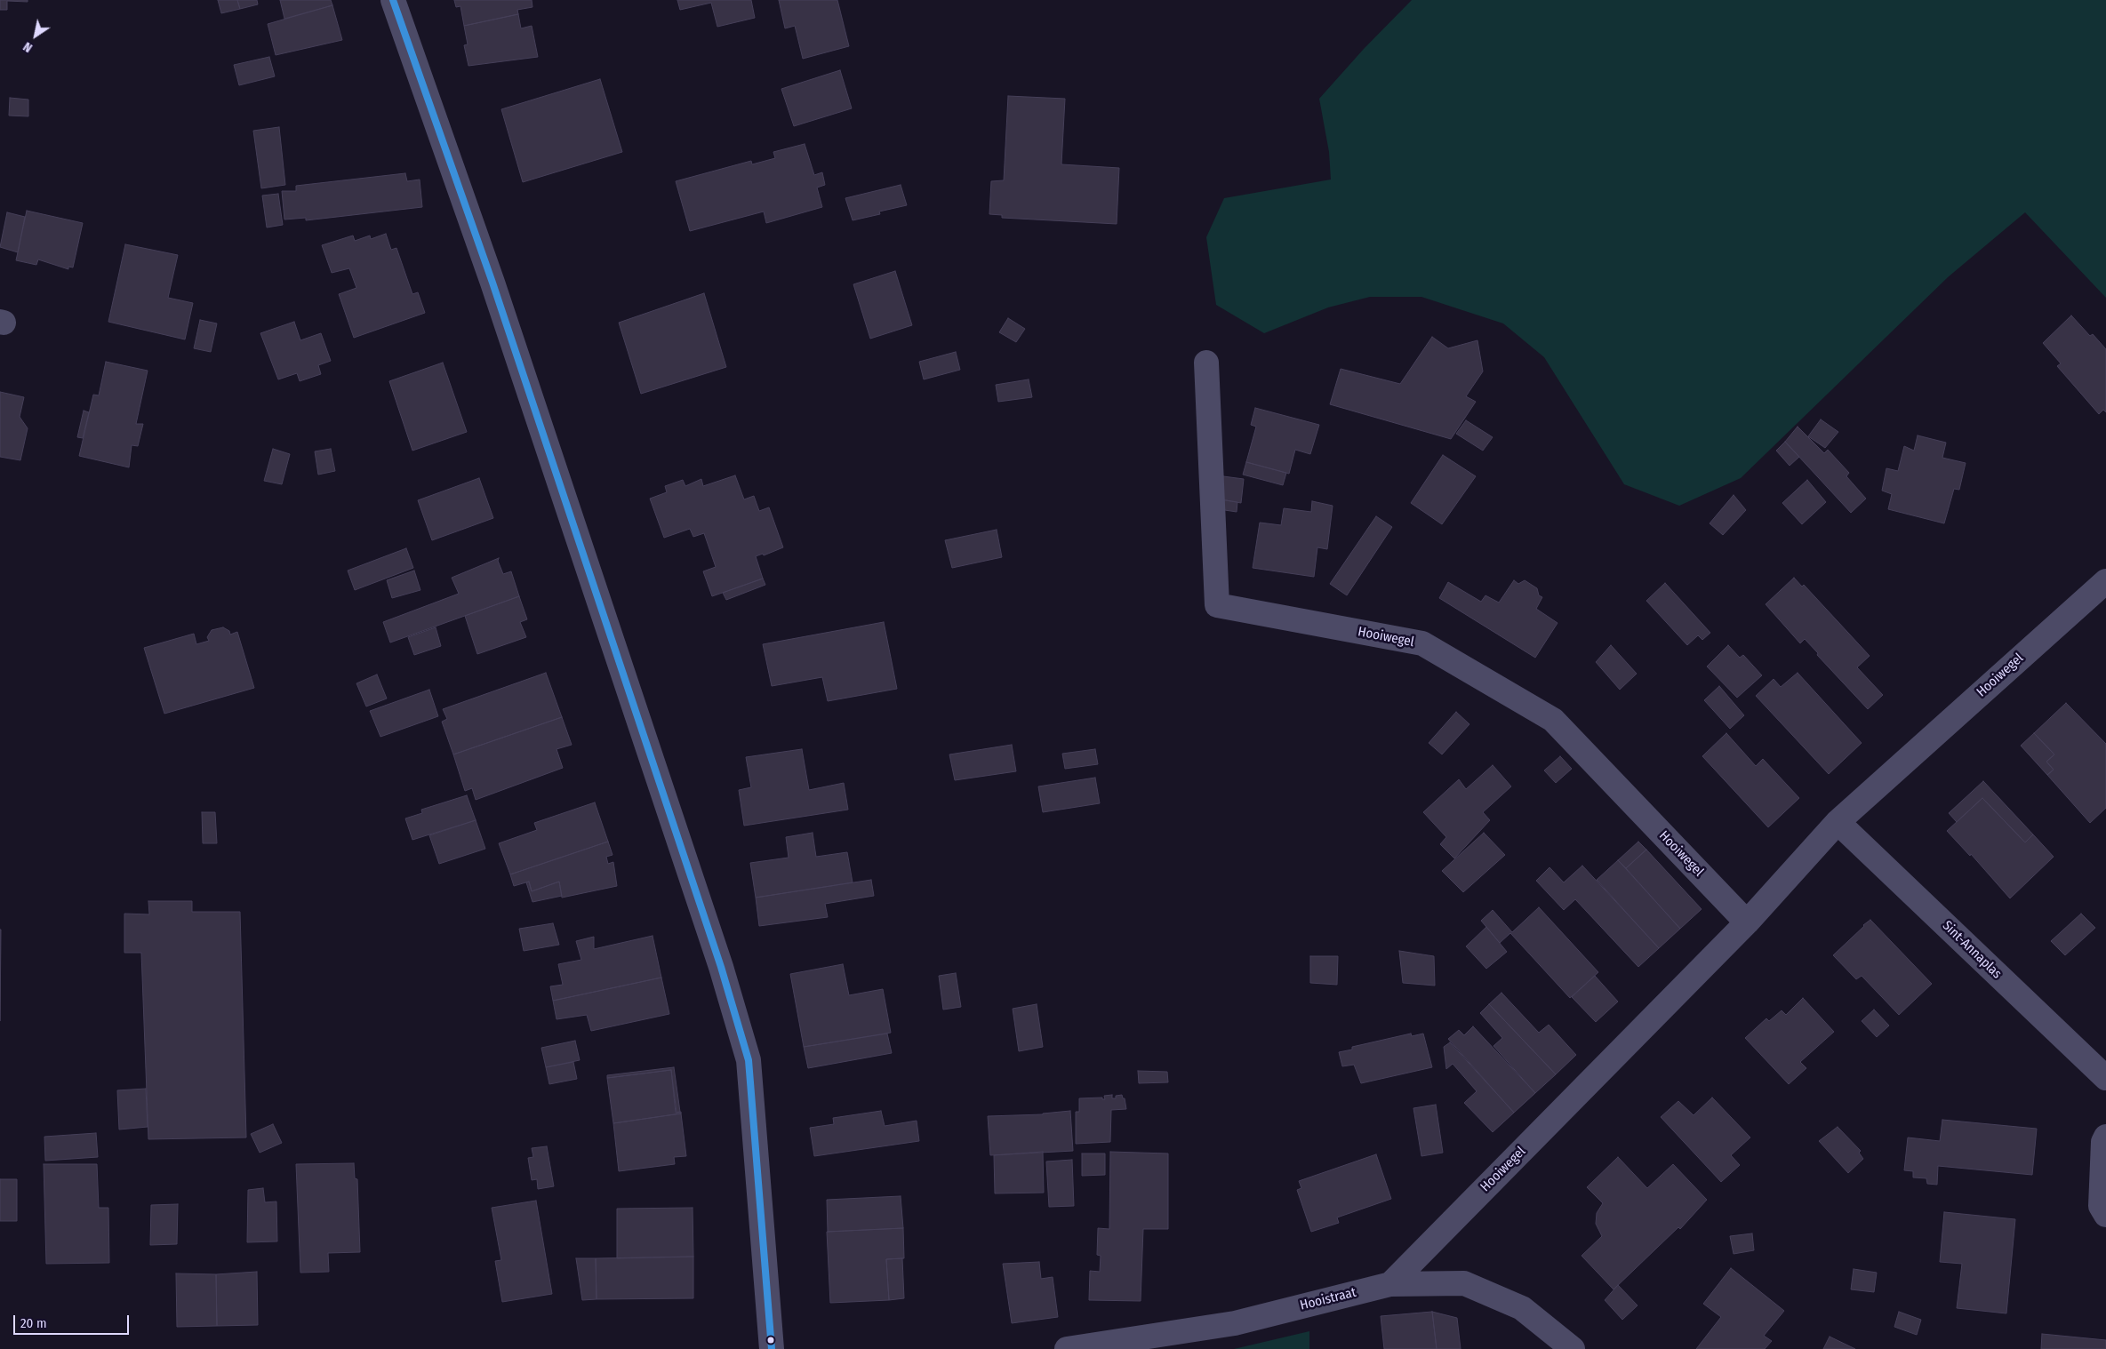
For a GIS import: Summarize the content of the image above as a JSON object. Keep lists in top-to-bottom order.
{
  "streets": {
    "street": ["Hooiwegel", "Sint-Annaplas", "Hooistraat"]
  },
  "crossings": [
    ["Hooiwegel", "Sint-Annaplas"],
    ["Hooiwegel", "Hooistraat"]
  ],
  "scale_bar": "20 m",
  "north": "bottom left"
}
